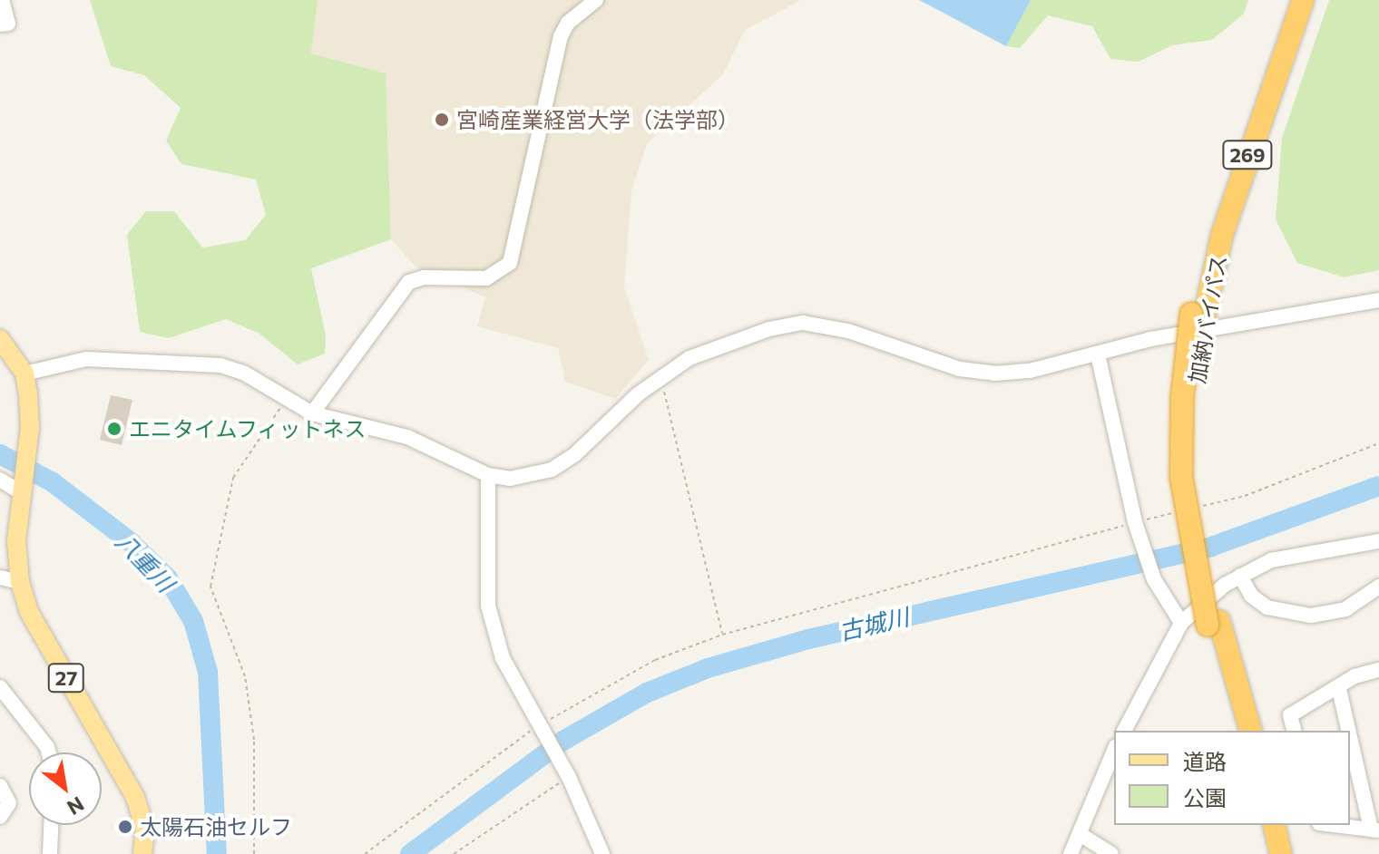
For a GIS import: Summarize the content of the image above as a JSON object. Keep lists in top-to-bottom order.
{
  "streets": {
    "highway": ["269", "加納バイパス"],
    "main road": ["27"]
  },
  "water": ["八重川", "古城川"],
  "places": ["宮崎産業経営大学（法学部）", "エニタイムフィットネス", "太陽石油セルフ"],
  "legend": ["道路", "公園"],
  "north": "bottom right"
}
